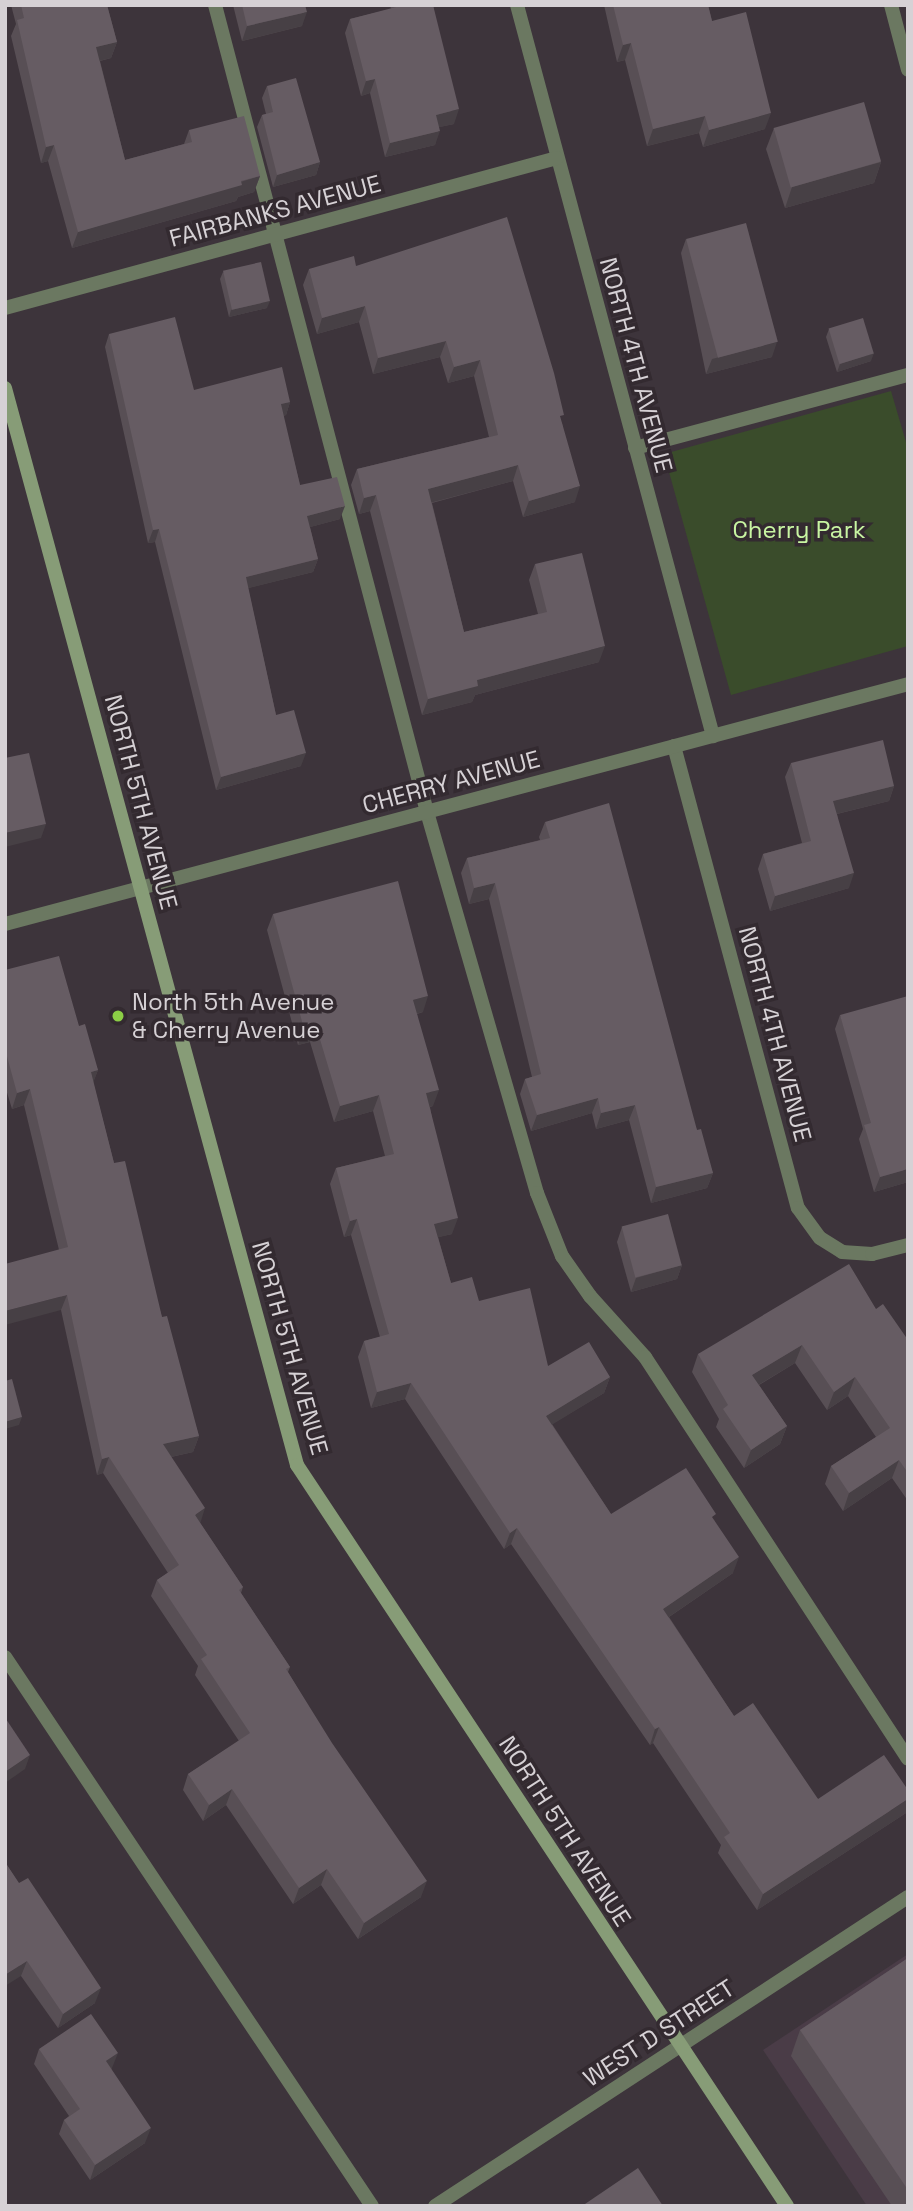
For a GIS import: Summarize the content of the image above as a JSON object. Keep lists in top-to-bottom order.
{
  "streets": {
    "main road": ["NORTH 5TH AVENUE"],
    "street": [
      "FAIRBANKS AVENUE",
      "NORTH 4TH AVENUE",
      "CHERRY AVENUE",
      "WEST D STREET"
    ]
  },
  "crossings": [
    ["FAIRBANKS AVENUE", "NORTH 4TH AVENUE"],
    ["NORTH 4TH AVENUE", "CHERRY AVENUE"],
    ["CHERRY AVENUE", "NORTH 5TH AVENUE"],
    ["NORTH 5TH AVENUE", "WEST D STREET"]
  ],
  "parks": ["Cherry Park"],
  "places": ["North 5th Avenue & Cherry Avenue"]
}
